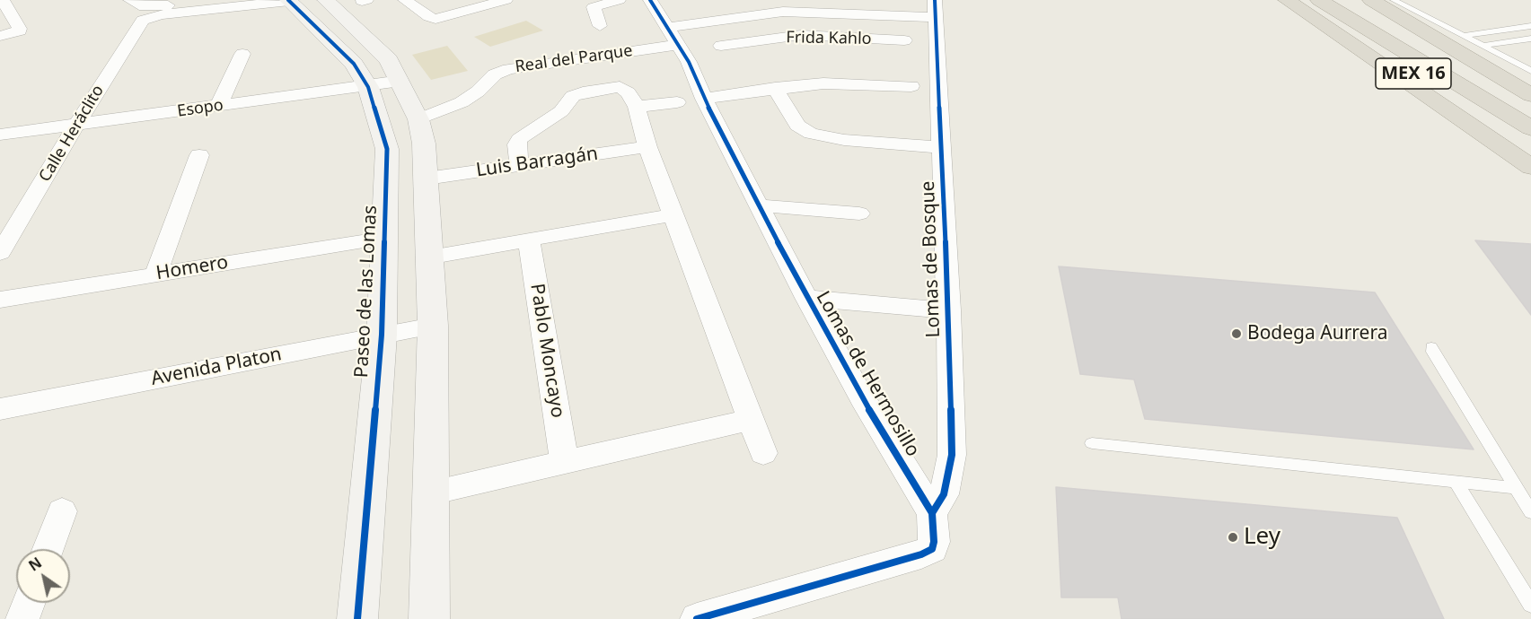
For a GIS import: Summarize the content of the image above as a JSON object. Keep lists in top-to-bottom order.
{
  "streets": {
    "highway": ["MEX 16"],
    "street": [
      "Frida Kahlo",
      "Real del Parque",
      "Esopo",
      "Calle Heráclito",
      "Luis Barragán",
      "Lomas de Bosque",
      "Homero",
      "Paseo de las Lomas",
      "Pablo Moncayo",
      "Avenida Platon",
      "Lomas de Hermosillo"
    ]
  },
  "crossings": [
    ["Real del Parque", "Lomas de Bosque"],
    ["Real del Parque", "Lomas de Hermosillo"],
    ["Esopo", "Calle Heráclito"],
    ["Esopo", "Paseo de las Lomas"],
    ["Calle Heráclito", "Paseo de las Lomas"],
    ["Lomas de Bosque", "Lomas de Hermosillo"],
    ["Homero", "Paseo de las Lomas"],
    ["Paseo de las Lomas", "Avenida Platon"]
  ],
  "places": ["Bodega Aurrera", "Ley"],
  "north": "top left"
}
